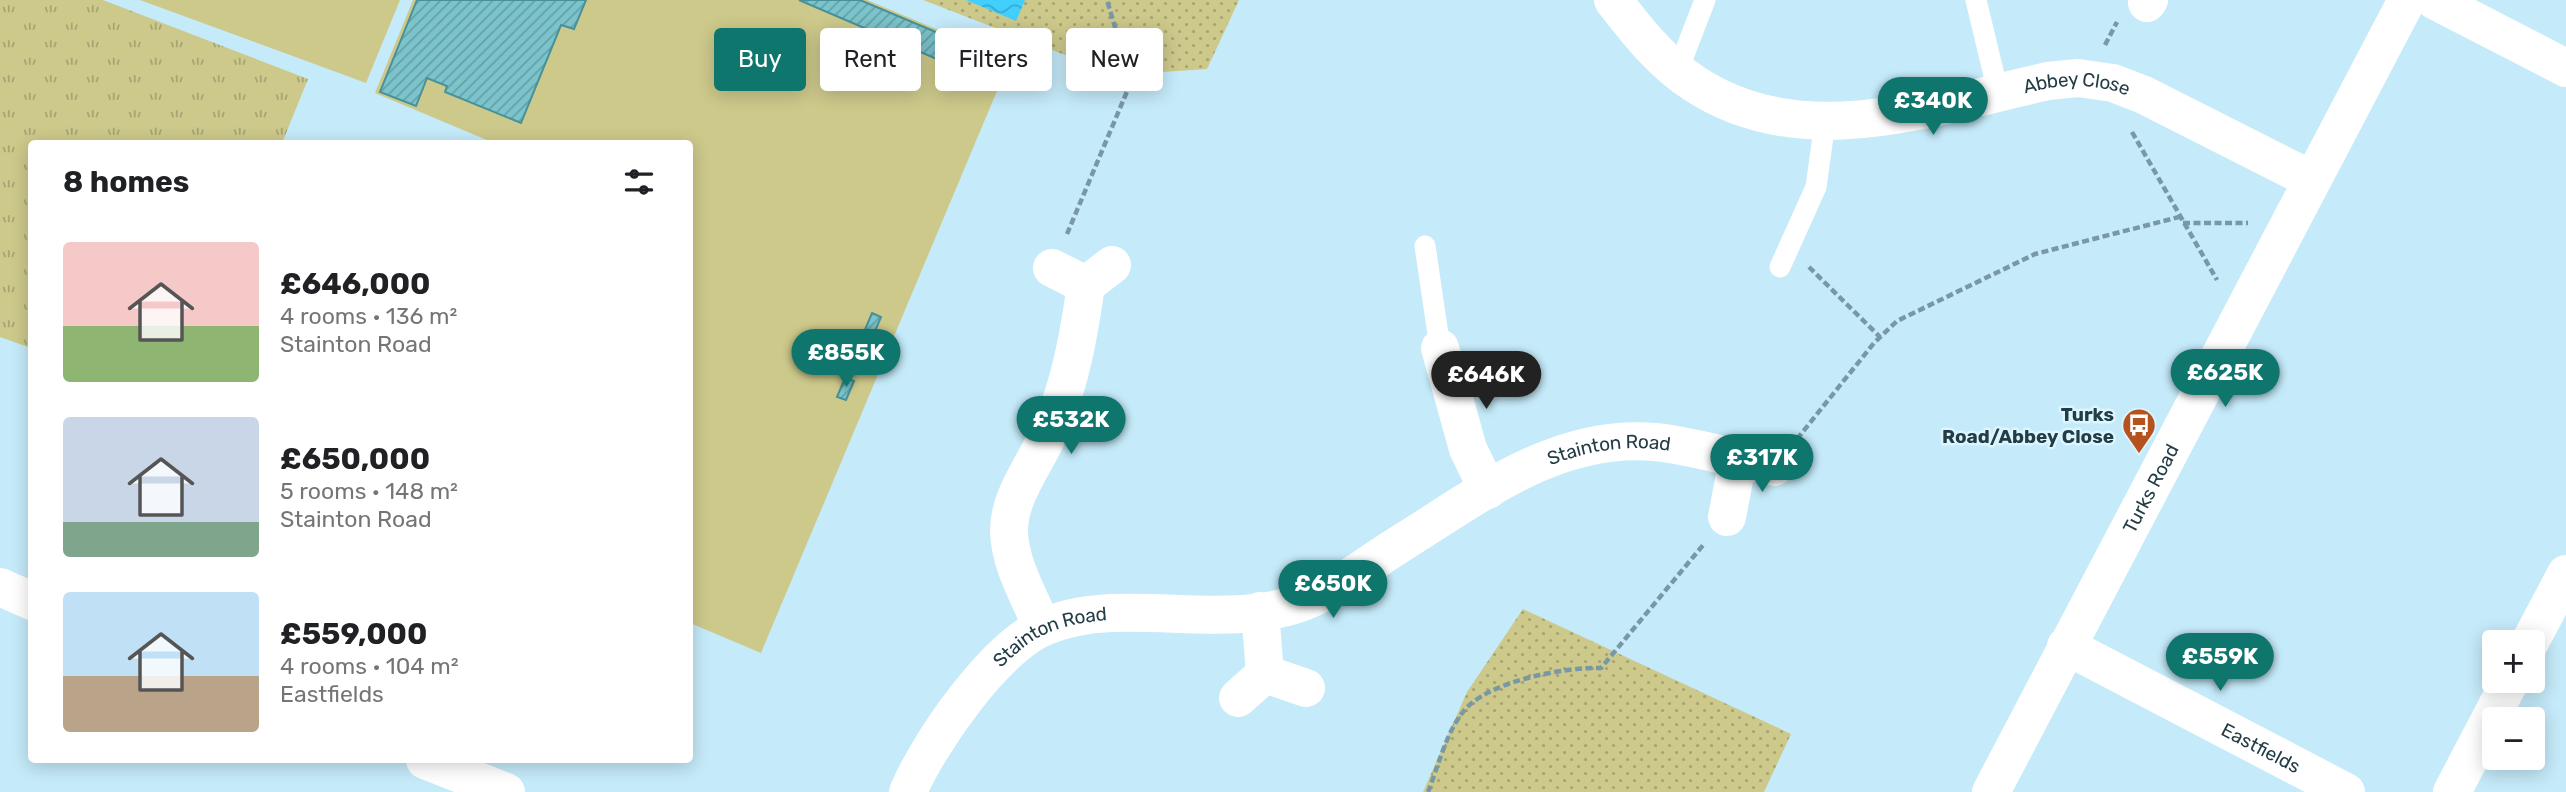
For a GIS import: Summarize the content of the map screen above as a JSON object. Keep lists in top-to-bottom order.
{
  "streets": {
    "street": [
      "Abbey Close",
      "Stainton Road",
      "Turks Road",
      "Eastfields"
    ]
  },
  "crossings": [
    ["Abbey Close", "Turks Road"],
    ["Turks Road", "Eastfields"]
  ],
  "places": {
    "bus stop": ["Turks Road/Abbey Close"]
  },
  "page": {
    "chip": [
      "Buy",
      "Rent",
      "Filters",
      "New"
    ],
    "price": [
      "£340K",
      "£855K",
      "£625K",
      "£646K",
      "£532K",
      "£317K",
      "£650K",
      "£559K"
    ],
    "heading": "8 homes",
    "list": [
      {
        "name": "£646,000",
        "note": "4 rooms · 136 m² · Stainton Road"
      },
      {
        "name": "£650,000",
        "note": "5 rooms · 148 m² · Stainton Road"
      },
      {
        "name": "£559,000",
        "note": "4 rooms · 104 m² · Eastfields"
      }
    ],
    "map_buttons": ["+", "−"]
  }
}
